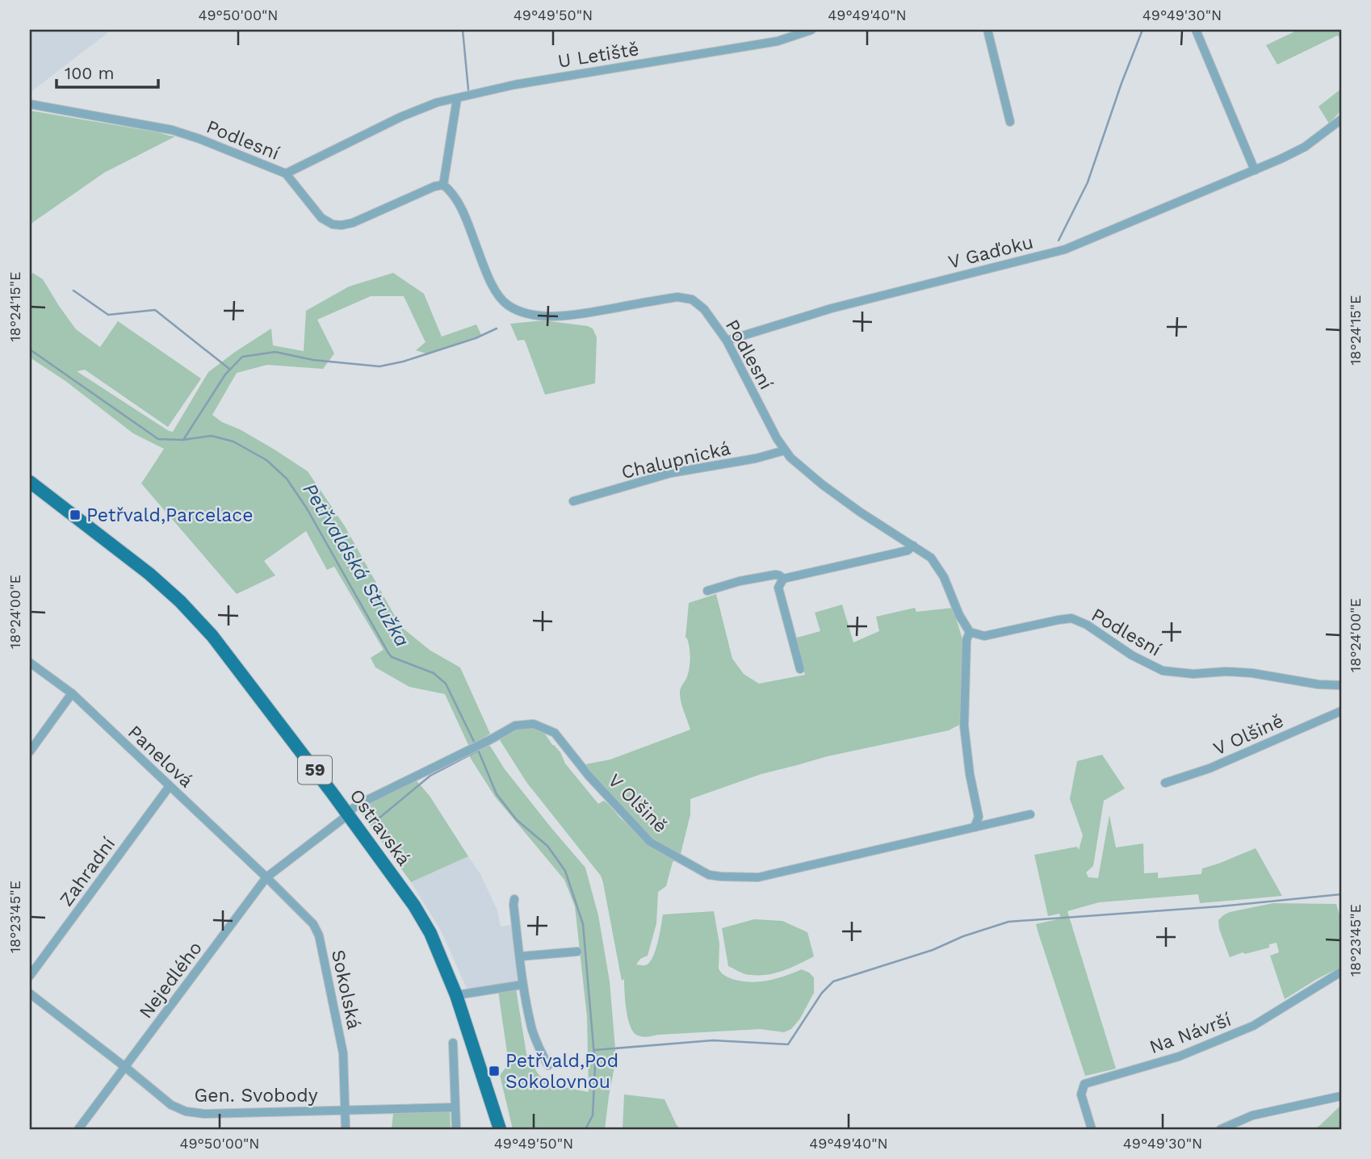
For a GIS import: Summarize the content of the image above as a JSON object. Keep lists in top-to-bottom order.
{
  "streets": {
    "main road": ["59", "Ostravská"],
    "street": [
      "U Letiště",
      "Podlesní",
      "V Gaďoku",
      "Chalupnická",
      "V Olšině",
      "Panelová",
      "Zahradní",
      "Nejedlého",
      "Sokolská",
      "Na Návrší",
      "Gen. Svobody"
    ]
  },
  "crossings": [
    ["U Letiště", "Podlesní"],
    ["Podlesní", "V Gaďoku"],
    ["Podlesní", "Chalupnická"],
    ["V Olšině", "Ostravská"],
    ["V Olšině", "Nejedlého"],
    ["Panelová", "Zahradní"],
    ["Panelová", "Nejedlého"],
    ["Panelová", "Sokolská"],
    ["Ostravská", "Nejedlého"],
    ["Nejedlého", "Sokolská"],
    ["Nejedlého", "Gen. Svobody"],
    ["Sokolská", "Gen. Svobody"]
  ],
  "water": ["Petřvaldská Stružka"],
  "places": {
    "transit": ["Petřvald,Parcelace", "Petřvald,Pod Sokolovnou"]
  },
  "scale_bar": "100 m",
  "coordinates": [
    "49°50'00\"N",
    "49°49'50\"N",
    "49°49'40\"N",
    "49°49'30\"N",
    "18°24'15\"E",
    "18°24'00\"E",
    "18°23'45\"E"
  ]
}
